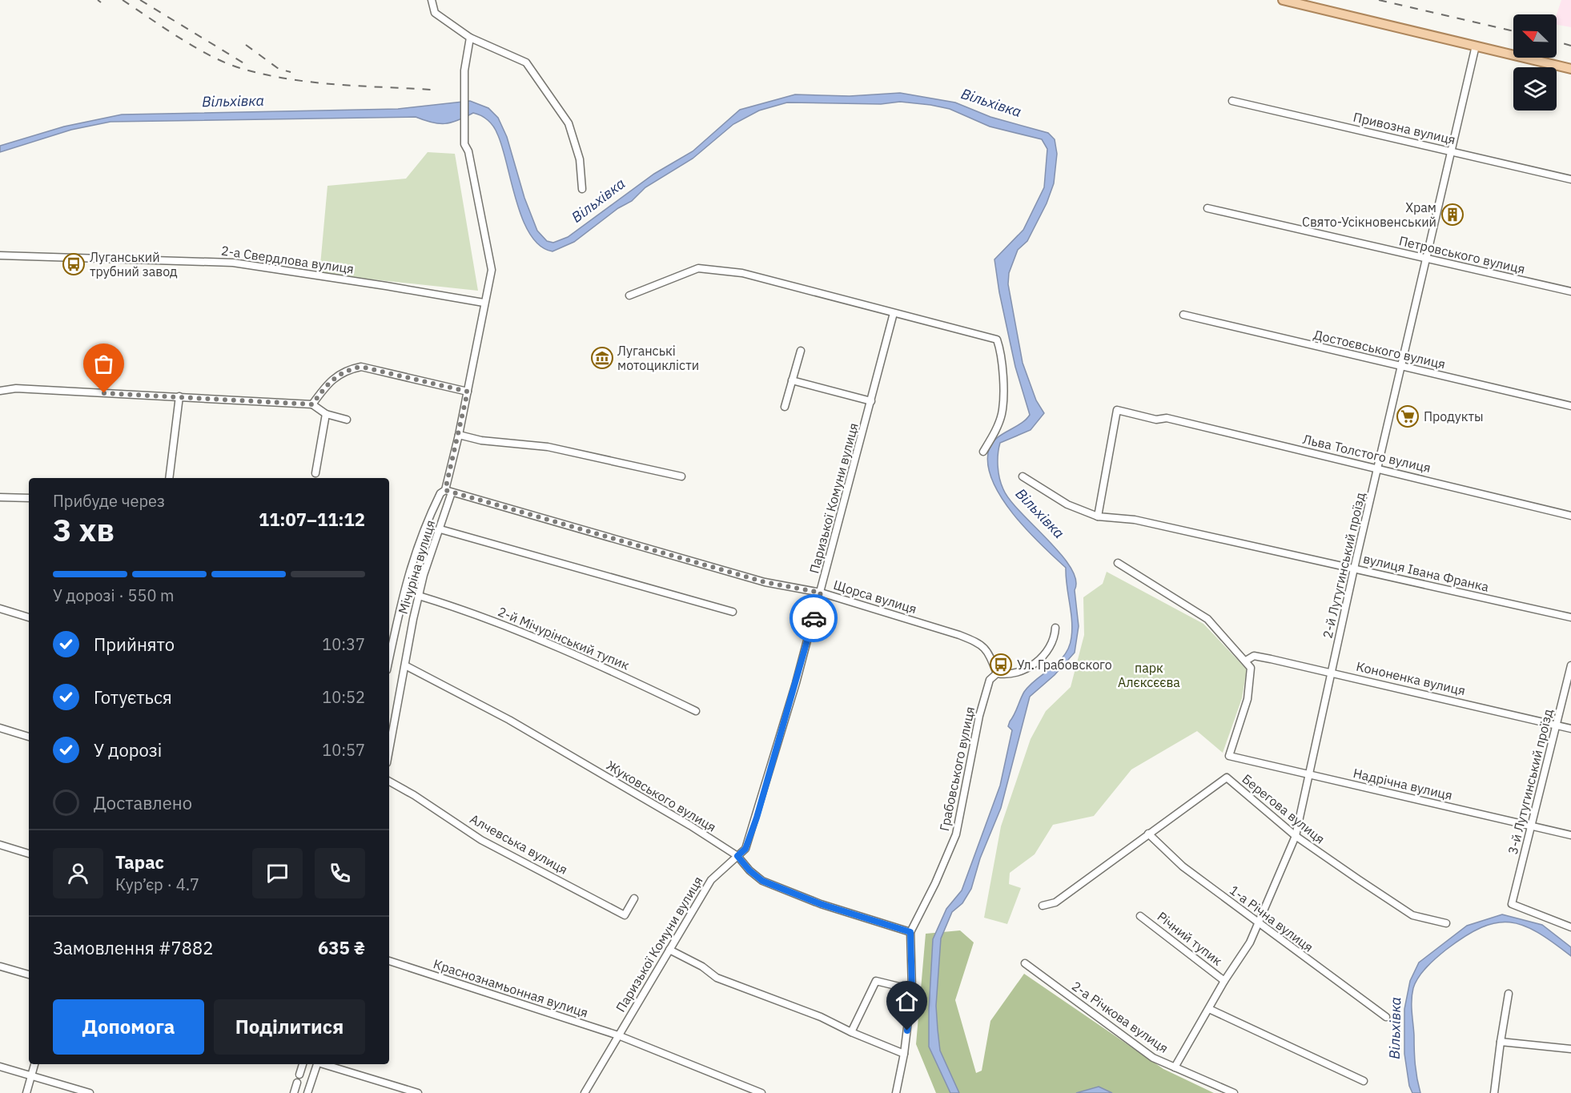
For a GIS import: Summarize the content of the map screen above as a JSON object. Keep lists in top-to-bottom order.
{
  "streets": {
    "street": [
      "Привозна вулиця",
      "Петровського вулиця",
      "2-а Свердлова вулиця",
      "Достоєвського вулиця",
      "Льва Толстого вулиця",
      "Паризької Комуни вулиця",
      "2-й Лутугинський проїзд",
      "Мічуріна вулиця",
      "вулиця Івана Франка",
      "Щорса вулиця",
      "2-й Мічурінський тупик",
      "Кононенка вулиця",
      "Грабовського вулиця",
      "3-й Лутугинський проїзд",
      "Надрічна вулиця",
      "Жуковського вулиця",
      "Берегова вулиця",
      "Алчевська вулиця",
      "1-а Річна вулиця",
      "Річний тупик",
      "Краснознамьонная вулиця",
      "2-а Річкова вулиця"
    ]
  },
  "crossings": [
    ["Привозна вулиця", "2-й Лутугинський проїзд"],
    ["Петровського вулиця", "2-й Лутугинський проїзд"],
    ["2-а Свердлова вулиця", "Мічуріна вулиця"],
    ["Достоєвського вулиця", "2-й Лутугинський проїзд"],
    ["Льва Толстого вулиця", "2-й Лутугинський проїзд"],
    ["Льва Толстого вулиця", "вулиця Івана Франка"],
    ["Паризької Комуни вулиця", "Щорса вулиця"],
    ["Паризької Комуни вулиця", "Жуковського вулиця"],
    ["Паризької Комуни вулиця", "Краснознамьонная вулиця"],
    ["2-й Лутугинський проїзд", "вулиця Івана Франка"],
    ["2-й Лутугинський проїзд", "Кононенка вулиця"],
    ["2-й Лутугинський проїзд", "Надрічна вулиця"],
    ["2-й Лутугинський проїзд", "Берегова вулиця"],
    ["2-й Лутугинський проїзд", "1-а Річна вулиця"],
    ["2-й Лутугинський проїзд", "Річний тупик"],
    ["2-й Лутугинський проїзд", "2-а Річкова вулиця"],
    ["Мічуріна вулиця", "Щорса вулиця"],
    ["Мічуріна вулиця", "2-й Мічурінський тупик"],
    ["Мічуріна вулиця", "Жуковського вулиця"],
    ["Щорса вулиця", "Грабовського вулиця"],
    ["Кононенка вулиця", "3-й Лутугинський проїзд"],
    ["Кононенка вулиця", "Надрічна вулиця"],
    ["Грабовського вулиця", "Жуковського вулиця"],
    ["3-й Лутугинський проїзд", "Надрічна вулиця"],
    ["Берегова вулиця", "1-а Річна вулиця"]
  ],
  "water": ["Вільхівка"],
  "parks": ["парк Алєксєєва"],
  "places": {
    "building": ["Храм Свято-Усікновенський"],
    "bus stop": ["Луганський трубний завод", "Ул. Грабовского"],
    "museum": ["Луганські мотоциклісти"],
    "supermarket": ["Продукты"]
  },
  "north": "top left",
  "page": {
    "heading": ["3 хв", "Прибуде через", "11:07–11:12"],
    "panel": [
      "Тарас",
      "Кур’єр · 4.7",
      "Замовлення #7882",
      "635 ₴"
    ],
    "bar": "У дорозі · 550 m",
    "list": [
      ["Прийнято", "10:37"],
      ["Готується", "10:52"],
      ["У дорозі", "10:57"],
      "Доставлено"
    ],
    "buttons": ["Допомога", "Поділитися"]
  }
}
